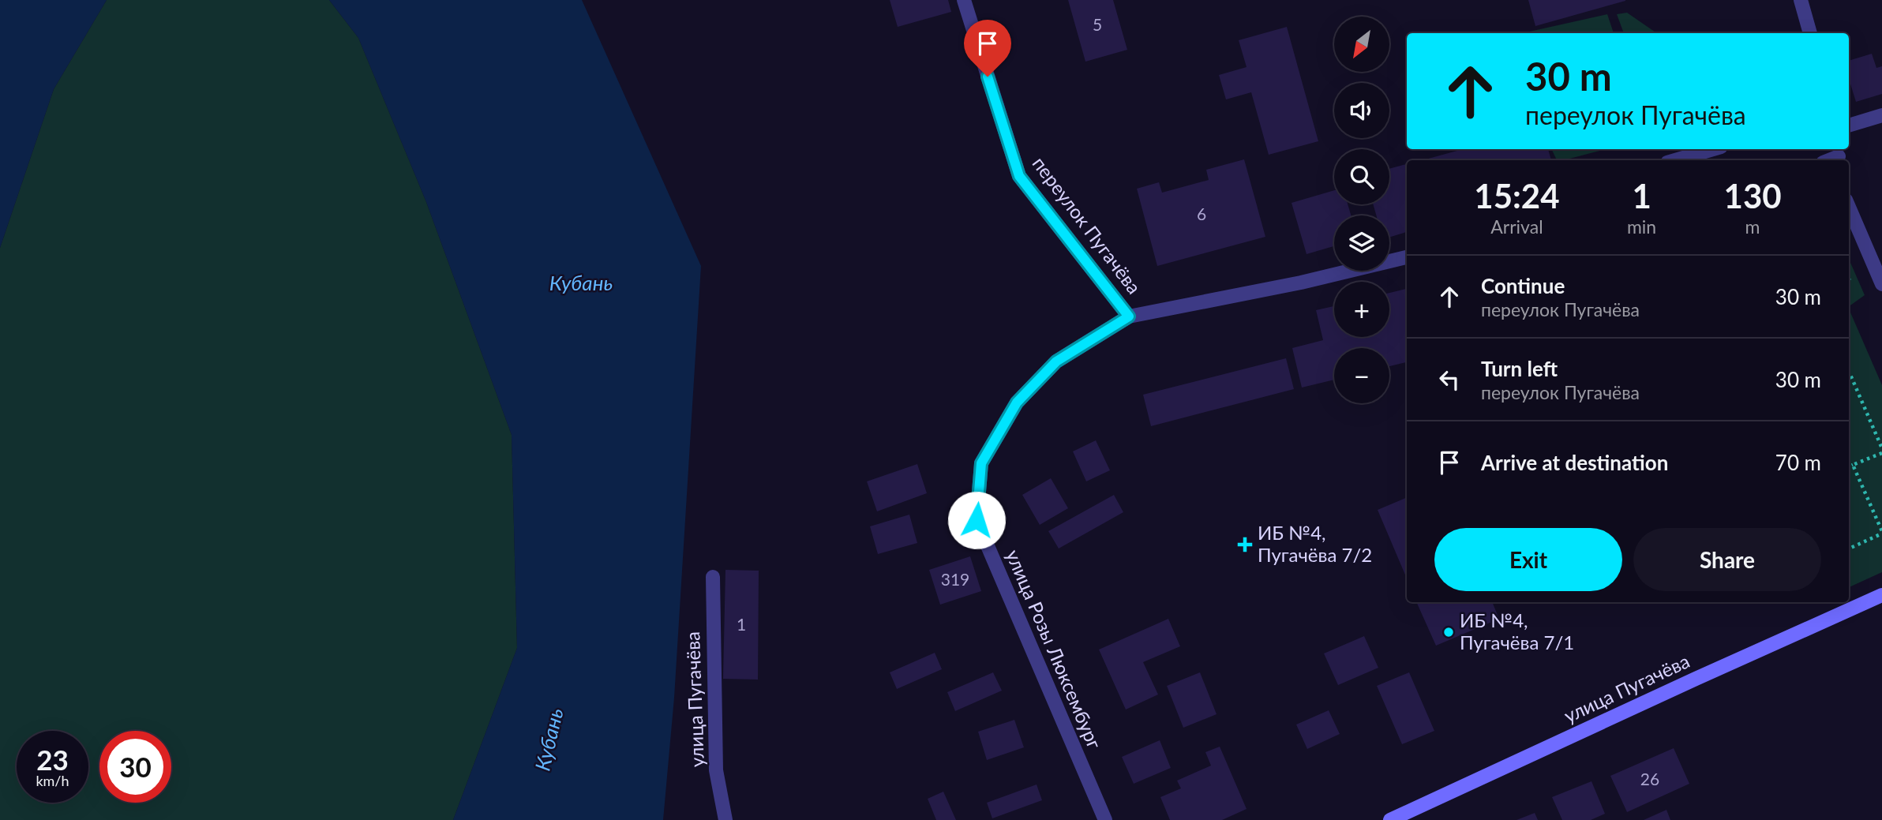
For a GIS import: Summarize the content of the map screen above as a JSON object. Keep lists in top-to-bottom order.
{
  "streets": {
    "main road": ["улица Пугачёва"],
    "street": ["переулок Пугачёва", "улица Розы Люксембург"]
  },
  "crossings": [
    ["переулок Пугачёва", "улица Розы Люксембург"]
  ],
  "water": ["Кубань"],
  "places": {
    "health": ["ИБ №4, Пугачёва 7/2"],
    "other": ["ИБ №4, Пугачёва 7/1"]
  },
  "house_numbers": [
    "5",
    "6",
    "319",
    "1",
    "26"
  ],
  "north": "bottom left",
  "page": {
    "map_buttons": ["+", "−"],
    "turn": ["30 m", "переулок Пугачёва"],
    "eta": [
      "15:24",
      "Arrival",
      "1",
      "min",
      "130",
      "m"
    ],
    "list": [
      {
        "name": "Continue",
        "note": "переулок Пугачёва",
        "value": "30 m"
      },
      {
        "name": "Turn left",
        "note": "переулок Пугачёва",
        "value": "30 m"
      },
      {
        "name": "Arrive at destination",
        "value": "70 m"
      }
    ],
    "buttons": ["Exit", "Share"],
    "speed": "23 km/h",
    "limit": "30"
  }
}
